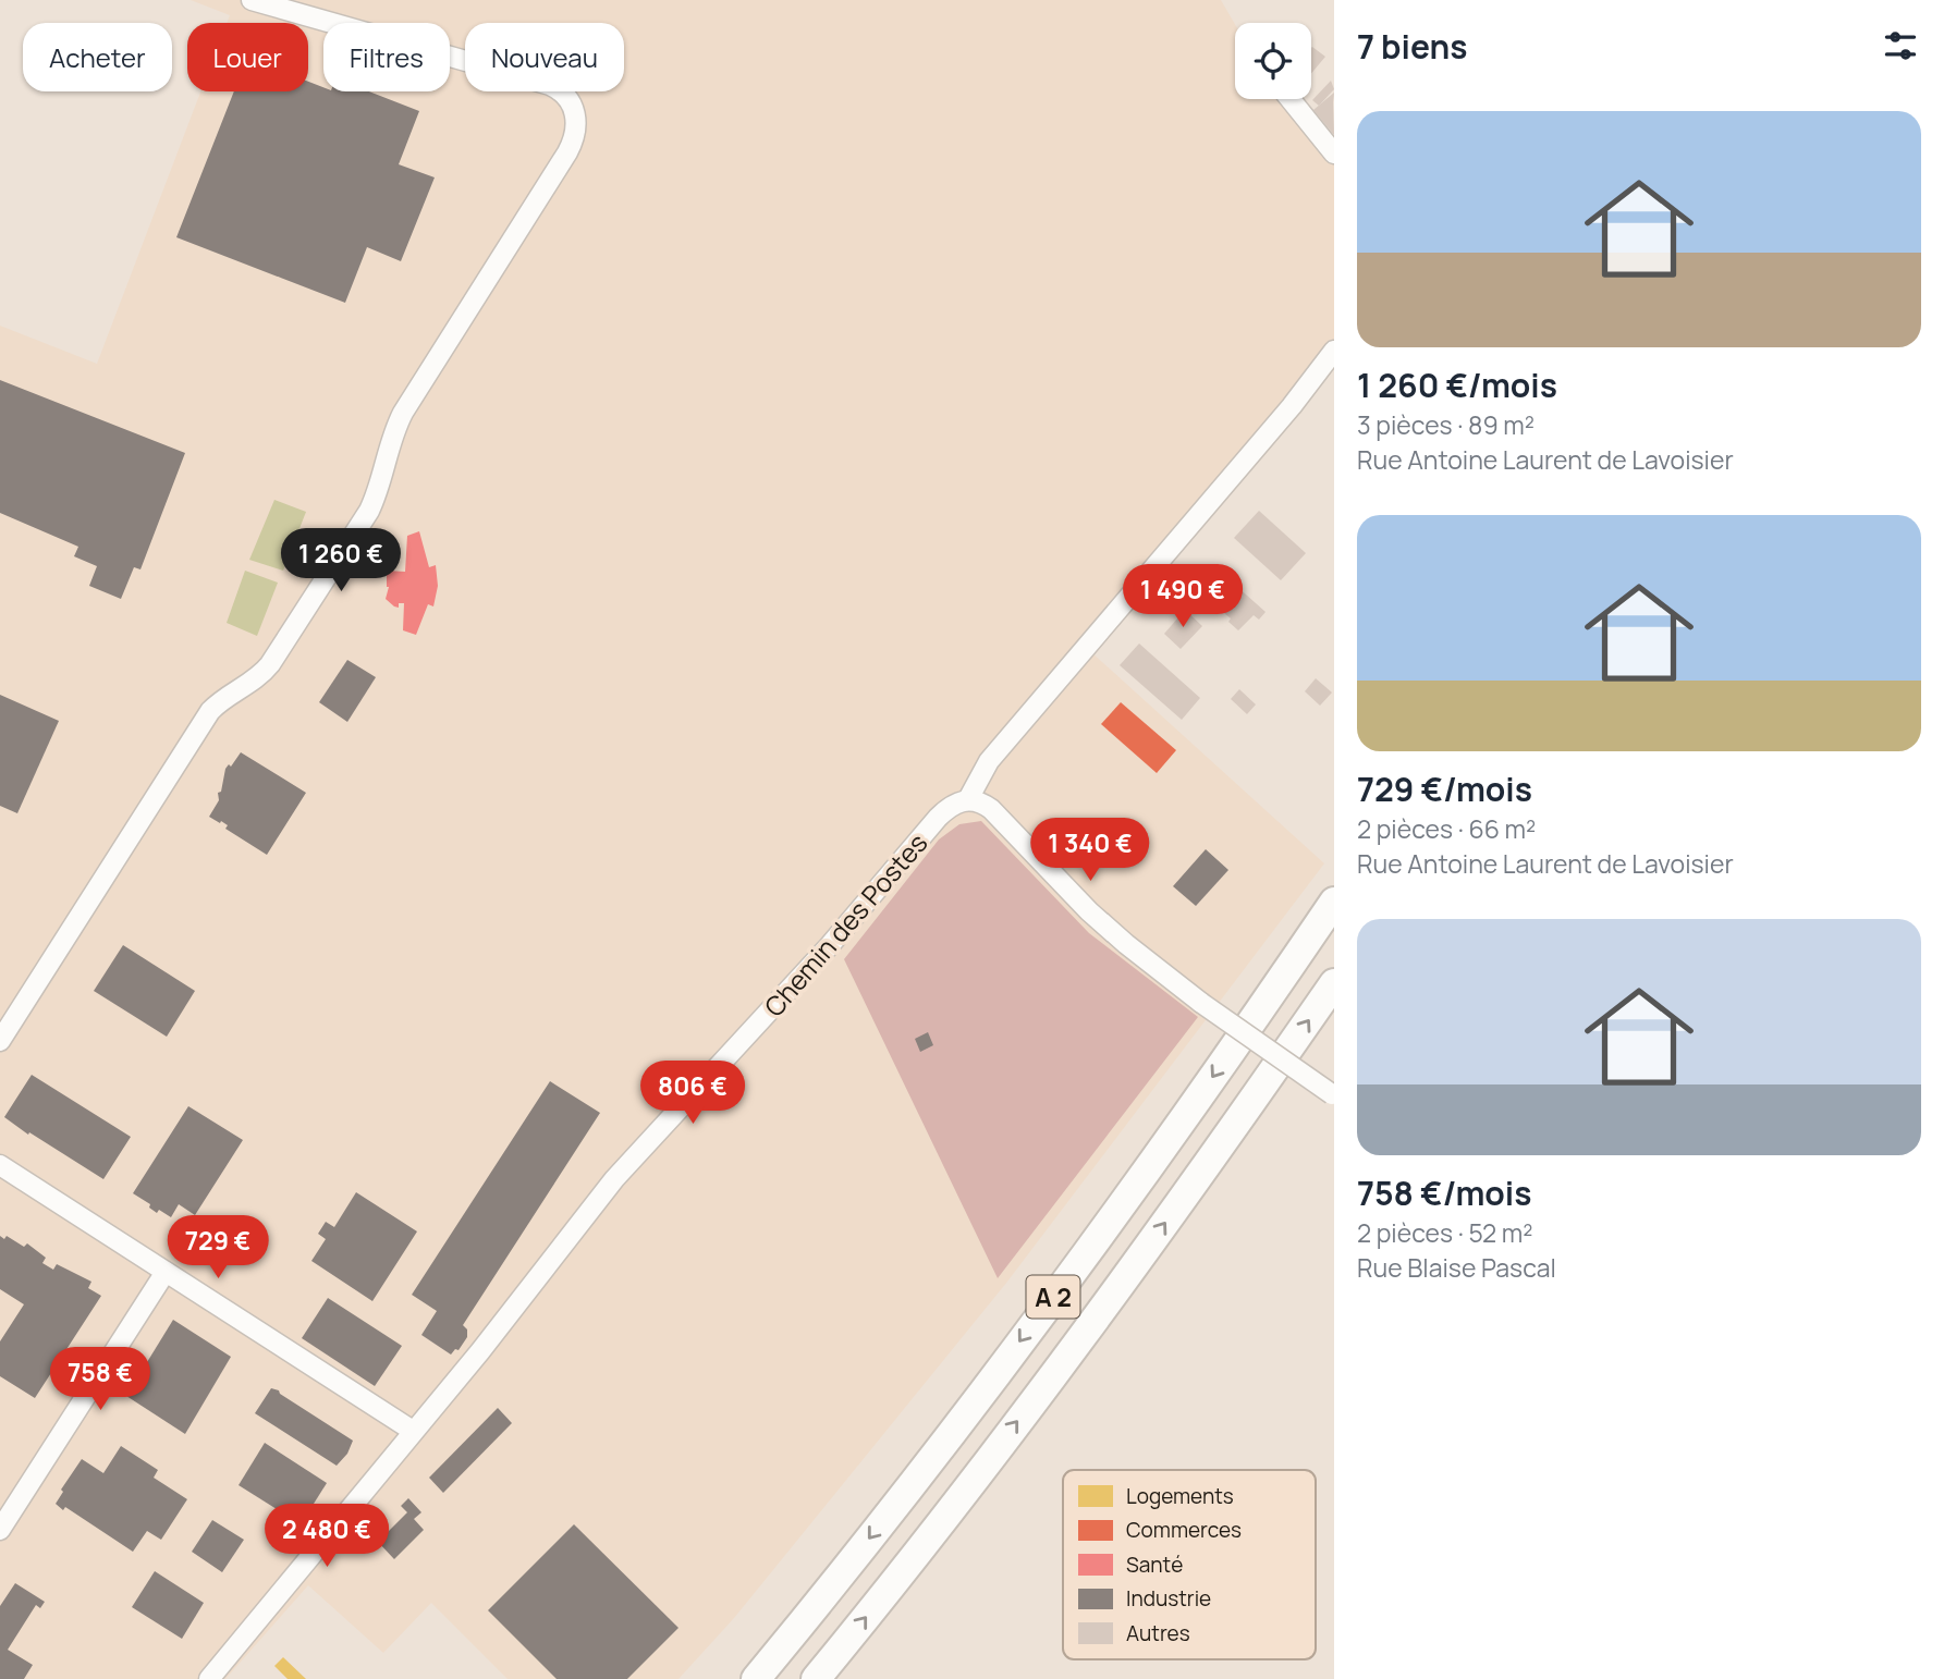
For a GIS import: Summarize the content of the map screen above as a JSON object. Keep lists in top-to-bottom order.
{
  "streets": {
    "highway": ["A 2"],
    "street": ["Chemin des Postes"]
  },
  "legend": [
    "Logements",
    "Commerces",
    "Santé",
    "Industrie",
    "Autres"
  ],
  "page": {
    "heading": "7 biens",
    "chip": [
      "Acheter",
      "Louer",
      "Filtres",
      "Nouveau"
    ],
    "list": [
      {
        "name": "1 260 €/mois",
        "note": "3 pièces · 89 m² · Rue Antoine Laurent de Lavoisier"
      },
      {
        "name": "729 €/mois",
        "note": "2 pièces · 66 m² · Rue Antoine Laurent de Lavoisier"
      },
      {
        "name": "758 €/mois",
        "note": "2 pièces · 52 m² · Rue Blaise Pascal"
      }
    ],
    "price": [
      "1 260 €",
      "1 490 €",
      "1 340 €",
      "806 €",
      "729 €",
      "758 €",
      "2 480 €"
    ]
  }
}
